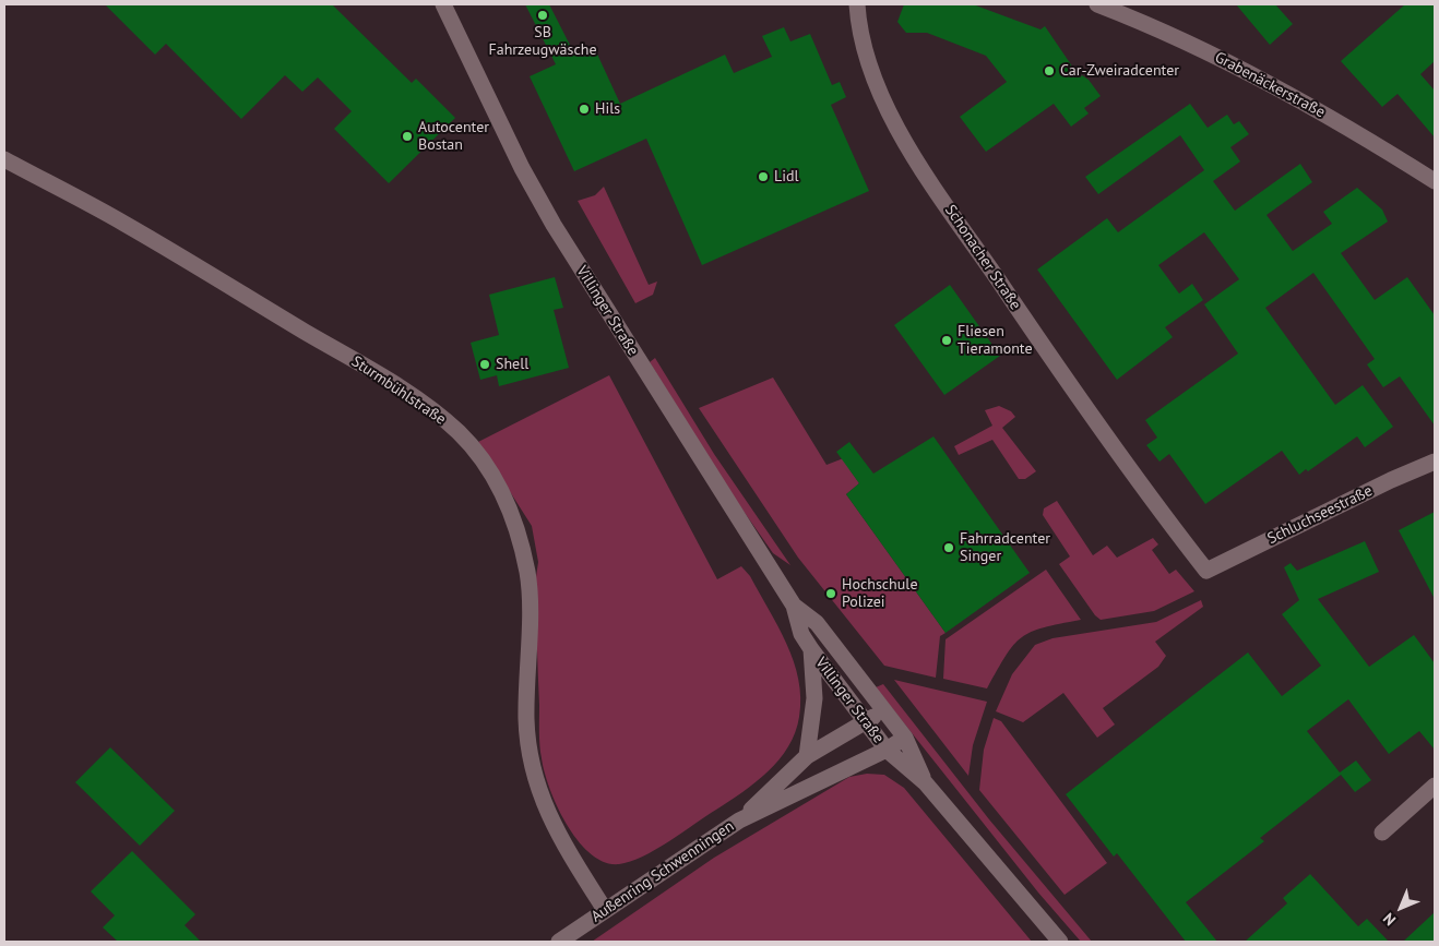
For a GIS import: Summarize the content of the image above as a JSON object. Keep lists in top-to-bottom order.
{
  "streets": {
    "street": [
      "Grabenäckerstraße",
      "Schonacher Straße",
      "Villinger Straße",
      "Sturmbühlstraße",
      "Schluchseestraße",
      "Außenring Schwenningen"
    ]
  },
  "crossings": [
    ["Schonacher Straße", "Schluchseestraße"],
    ["Villinger Straße", "Außenring Schwenningen"],
    ["Sturmbühlstraße", "Außenring Schwenningen"]
  ],
  "places": [
    "SB Fahrzeugwäsche",
    "Car-Zweiradcenter",
    "Hils",
    "Autocenter Bostan",
    "Lidl",
    "Fliesen Tieramonte",
    "Shell",
    "Fahrradcenter Singer",
    "Hochschule Polizei"
  ],
  "north": "bottom left"
}
